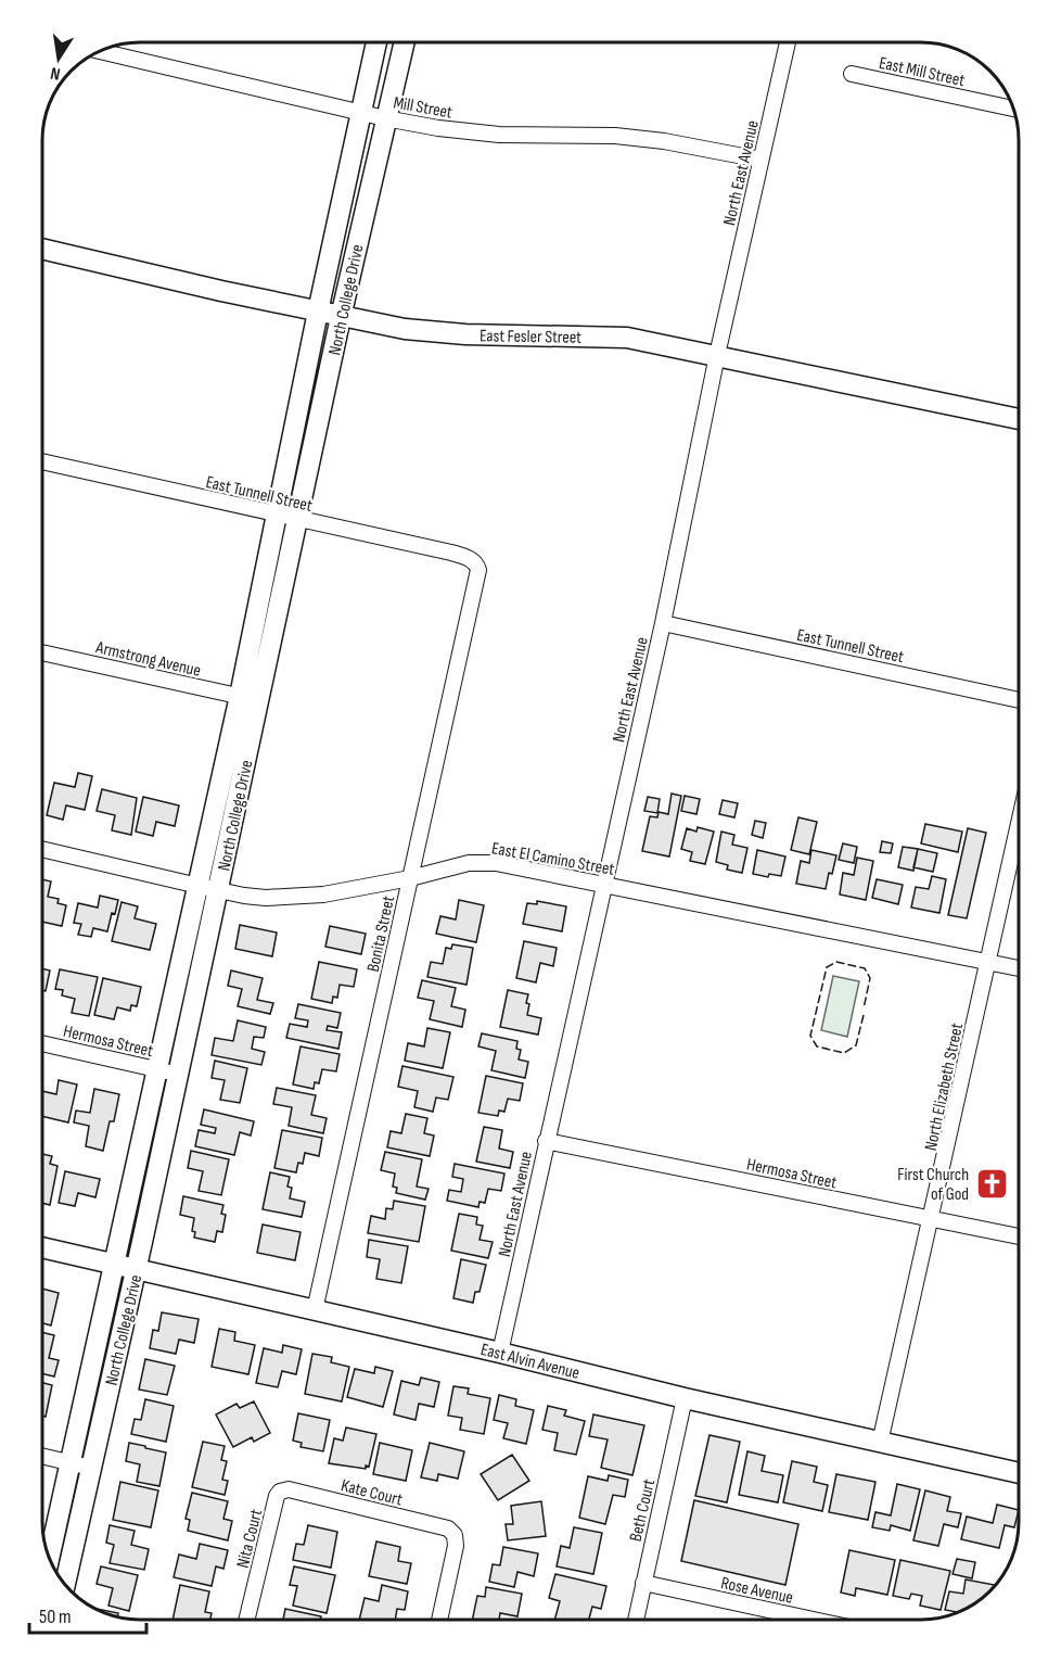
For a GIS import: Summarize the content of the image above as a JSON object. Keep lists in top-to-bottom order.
{
  "streets": {
    "street": [
      "East Mill Street",
      "Mill Street",
      "North East Avenue",
      "North College Drive",
      "East Fesler Street",
      "East Tunnell Street",
      "Armstrong Avenue",
      "East El Camino Street",
      "Bonita Street",
      "Hermosa Street",
      "North Elizabeth Street",
      "East Alvin Avenue",
      "Kate Court",
      "Beth Court",
      "Nita Court",
      "Rose Avenue"
    ]
  },
  "crossings": [
    ["Mill Street", "North East Avenue"],
    ["Mill Street", "North College Drive"],
    ["North East Avenue", "East Fesler Street"],
    ["North East Avenue", "East Tunnell Street"],
    ["North East Avenue", "East El Camino Street"],
    ["North East Avenue", "Hermosa Street"],
    ["North East Avenue", "East Alvin Avenue"],
    ["North College Drive", "East Fesler Street"],
    ["North College Drive", "East Tunnell Street"],
    ["North College Drive", "Armstrong Avenue"],
    ["North College Drive", "East El Camino Street"],
    ["North College Drive", "Hermosa Street"],
    ["North College Drive", "East Alvin Avenue"],
    ["East Tunnell Street", "Bonita Street"],
    ["East El Camino Street", "Bonita Street"],
    ["East El Camino Street", "North Elizabeth Street"],
    ["Bonita Street", "East Alvin Avenue"],
    ["Hermosa Street", "North Elizabeth Street"],
    ["North Elizabeth Street", "East Alvin Avenue"],
    ["East Alvin Avenue", "Beth Court"],
    ["Kate Court", "Nita Court"],
    ["Beth Court", "Rose Avenue"]
  ],
  "places": {
    "church": ["First Church of God"]
  },
  "scale_bar": "50 m",
  "north": "bottom"
}
